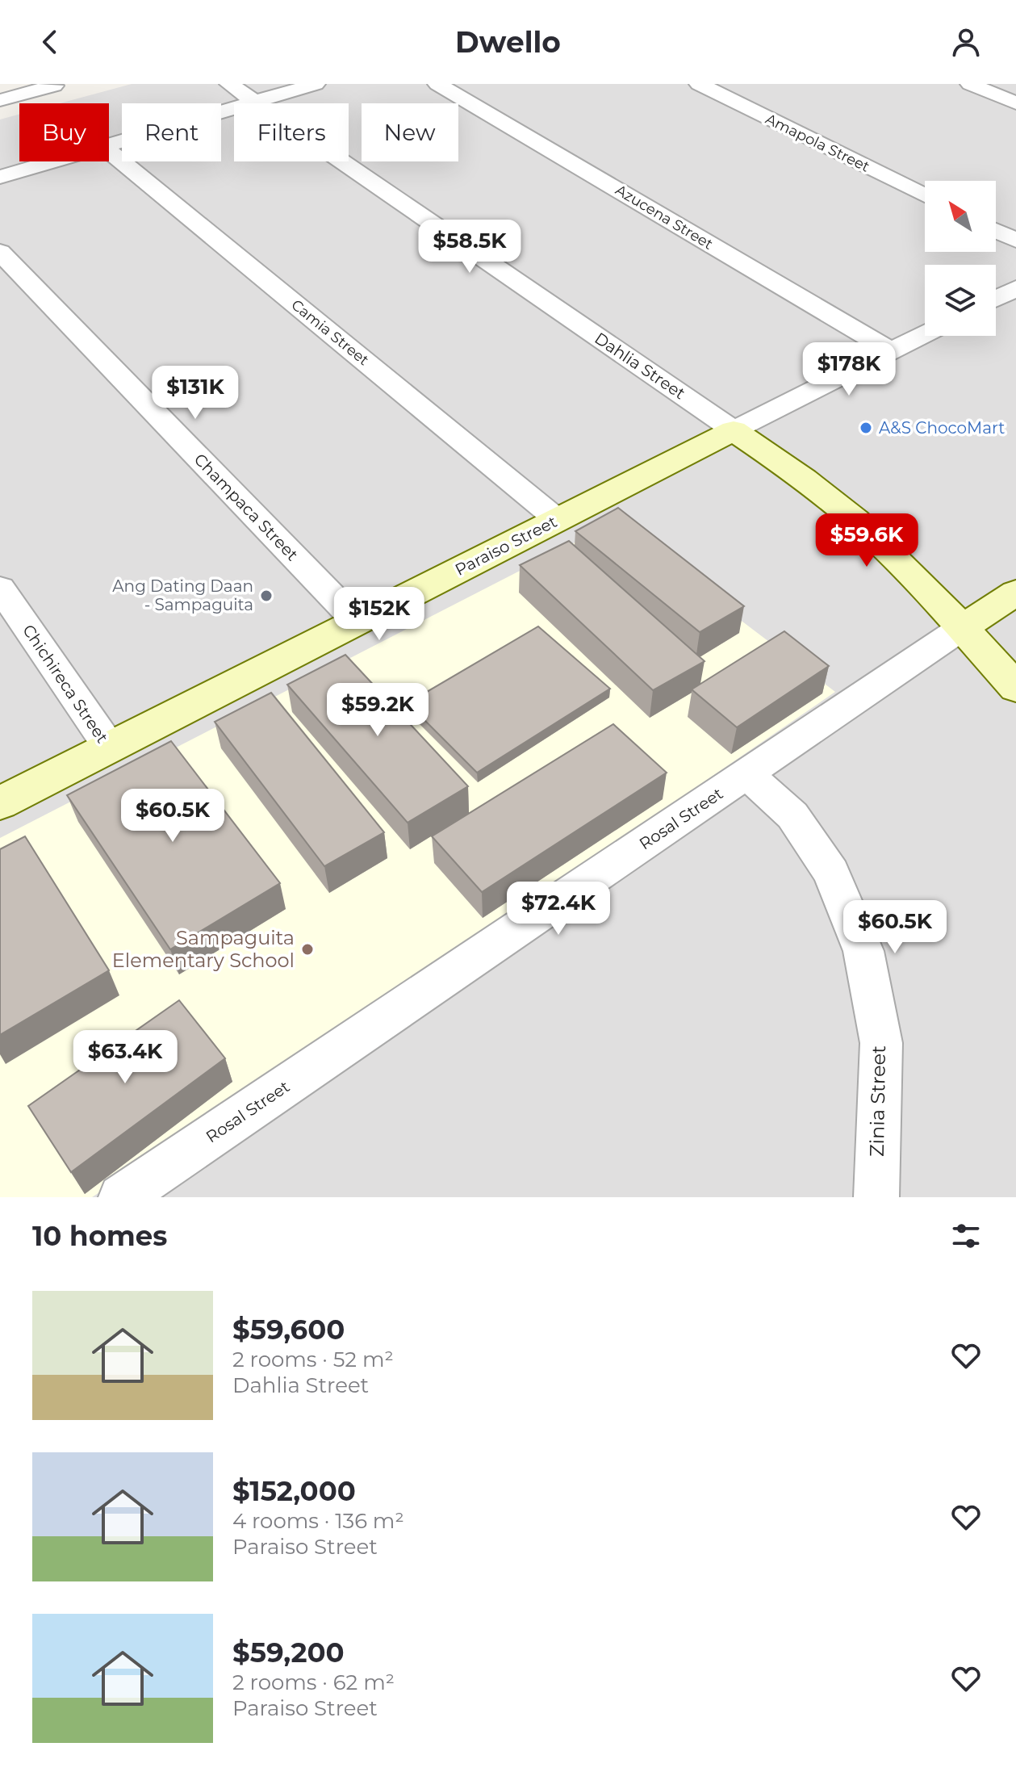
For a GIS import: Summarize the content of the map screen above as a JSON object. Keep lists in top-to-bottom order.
{
  "streets": {
    "street": [
      "Amapola Street",
      "Azucena Street",
      "Camia Street",
      "Dahlia Street",
      "Champaca Street",
      "Paraiso Street",
      "Chichireca Street",
      "Rosal Street",
      "Zinia Street"
    ]
  },
  "crossings": [
    ["Azucena Street", "Paraiso Street"],
    ["Camia Street", "Paraiso Street"],
    ["Dahlia Street", "Paraiso Street"],
    ["Dahlia Street", "Rosal Street"],
    ["Champaca Street", "Paraiso Street"],
    ["Paraiso Street", "Chichireca Street"],
    ["Rosal Street", "Zinia Street"]
  ],
  "places": ["A&S ChocoMart", "Ang Dating Daan - Sampaguita", "Sampaguita Elementary School"],
  "north": "top left",
  "page": {
    "header": "Dwello",
    "chip": [
      "Buy",
      "Rent",
      "Filters",
      "New"
    ],
    "price": [
      "$58.5K",
      "$178K",
      "$131K",
      "$59.6K",
      "$152K",
      "$59.2K",
      "$60.5K",
      "$72.4K",
      "$60.5K",
      "$63.4K"
    ],
    "heading": "10 homes",
    "list": [
      {
        "name": "$59,600",
        "note": "2 rooms · 52 m² · Dahlia Street"
      },
      {
        "name": "$152,000",
        "note": "4 rooms · 136 m² · Paraiso Street"
      },
      {
        "name": "$59,200",
        "note": "2 rooms · 62 m² · Paraiso Street"
      }
    ]
  }
}
